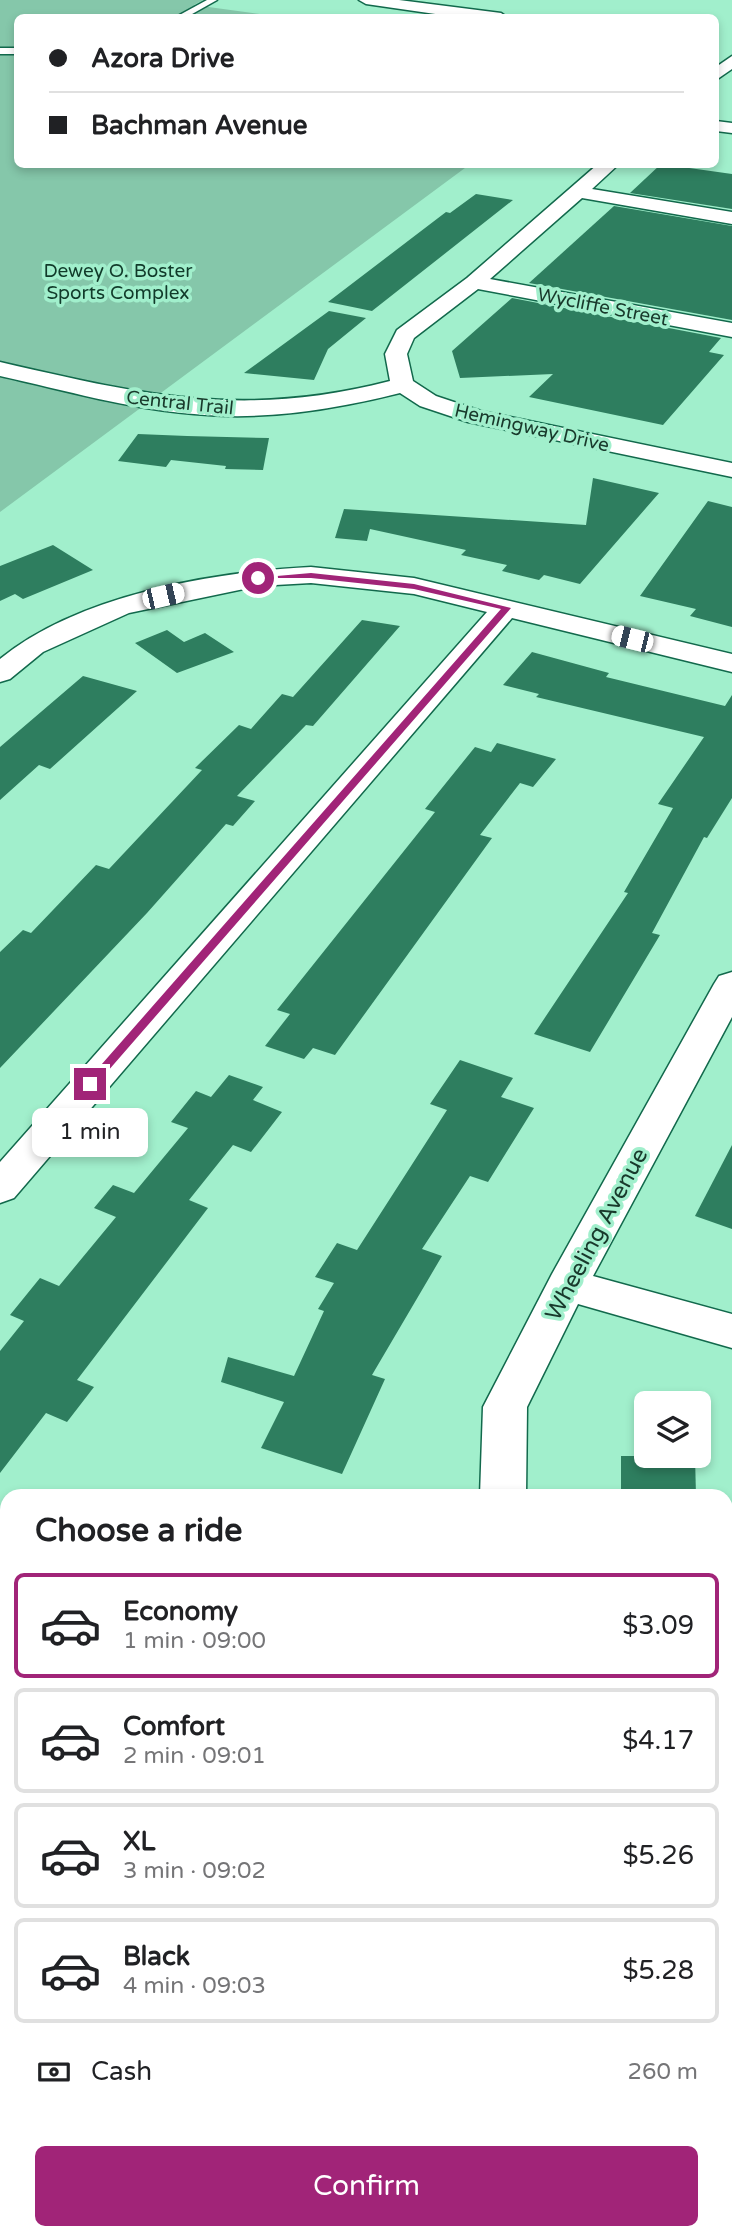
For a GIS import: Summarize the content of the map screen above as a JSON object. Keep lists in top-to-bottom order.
{
  "streets": {
    "street": [
      "Wycliffe Street",
      "Central Trail",
      "Hemingway Drive",
      "Wheeling Avenue"
    ]
  },
  "crossings": [
    ["Central Trail", "Hemingway Drive"]
  ],
  "parks": ["Dewey O. Boster Sports Complex"],
  "page": {
    "banner": ["Azora Drive", "Bachman Avenue"],
    "bubble": "1 min",
    "heading": "Choose a ride",
    "list": [
      {
        "name": "Economy",
        "note": "1 min · 09:00",
        "value": "$3.09"
      },
      {
        "name": "Comfort",
        "note": "2 min · 09:01",
        "value": "$4.17"
      },
      {
        "name": "XL",
        "note": "3 min · 09:02",
        "value": "$5.26"
      },
      {
        "name": "Black",
        "note": "4 min · 09:03",
        "value": "$5.28"
      }
    ],
    "pay": ["Cash", "260 m"],
    "buttons": "Confirm"
  }
}
